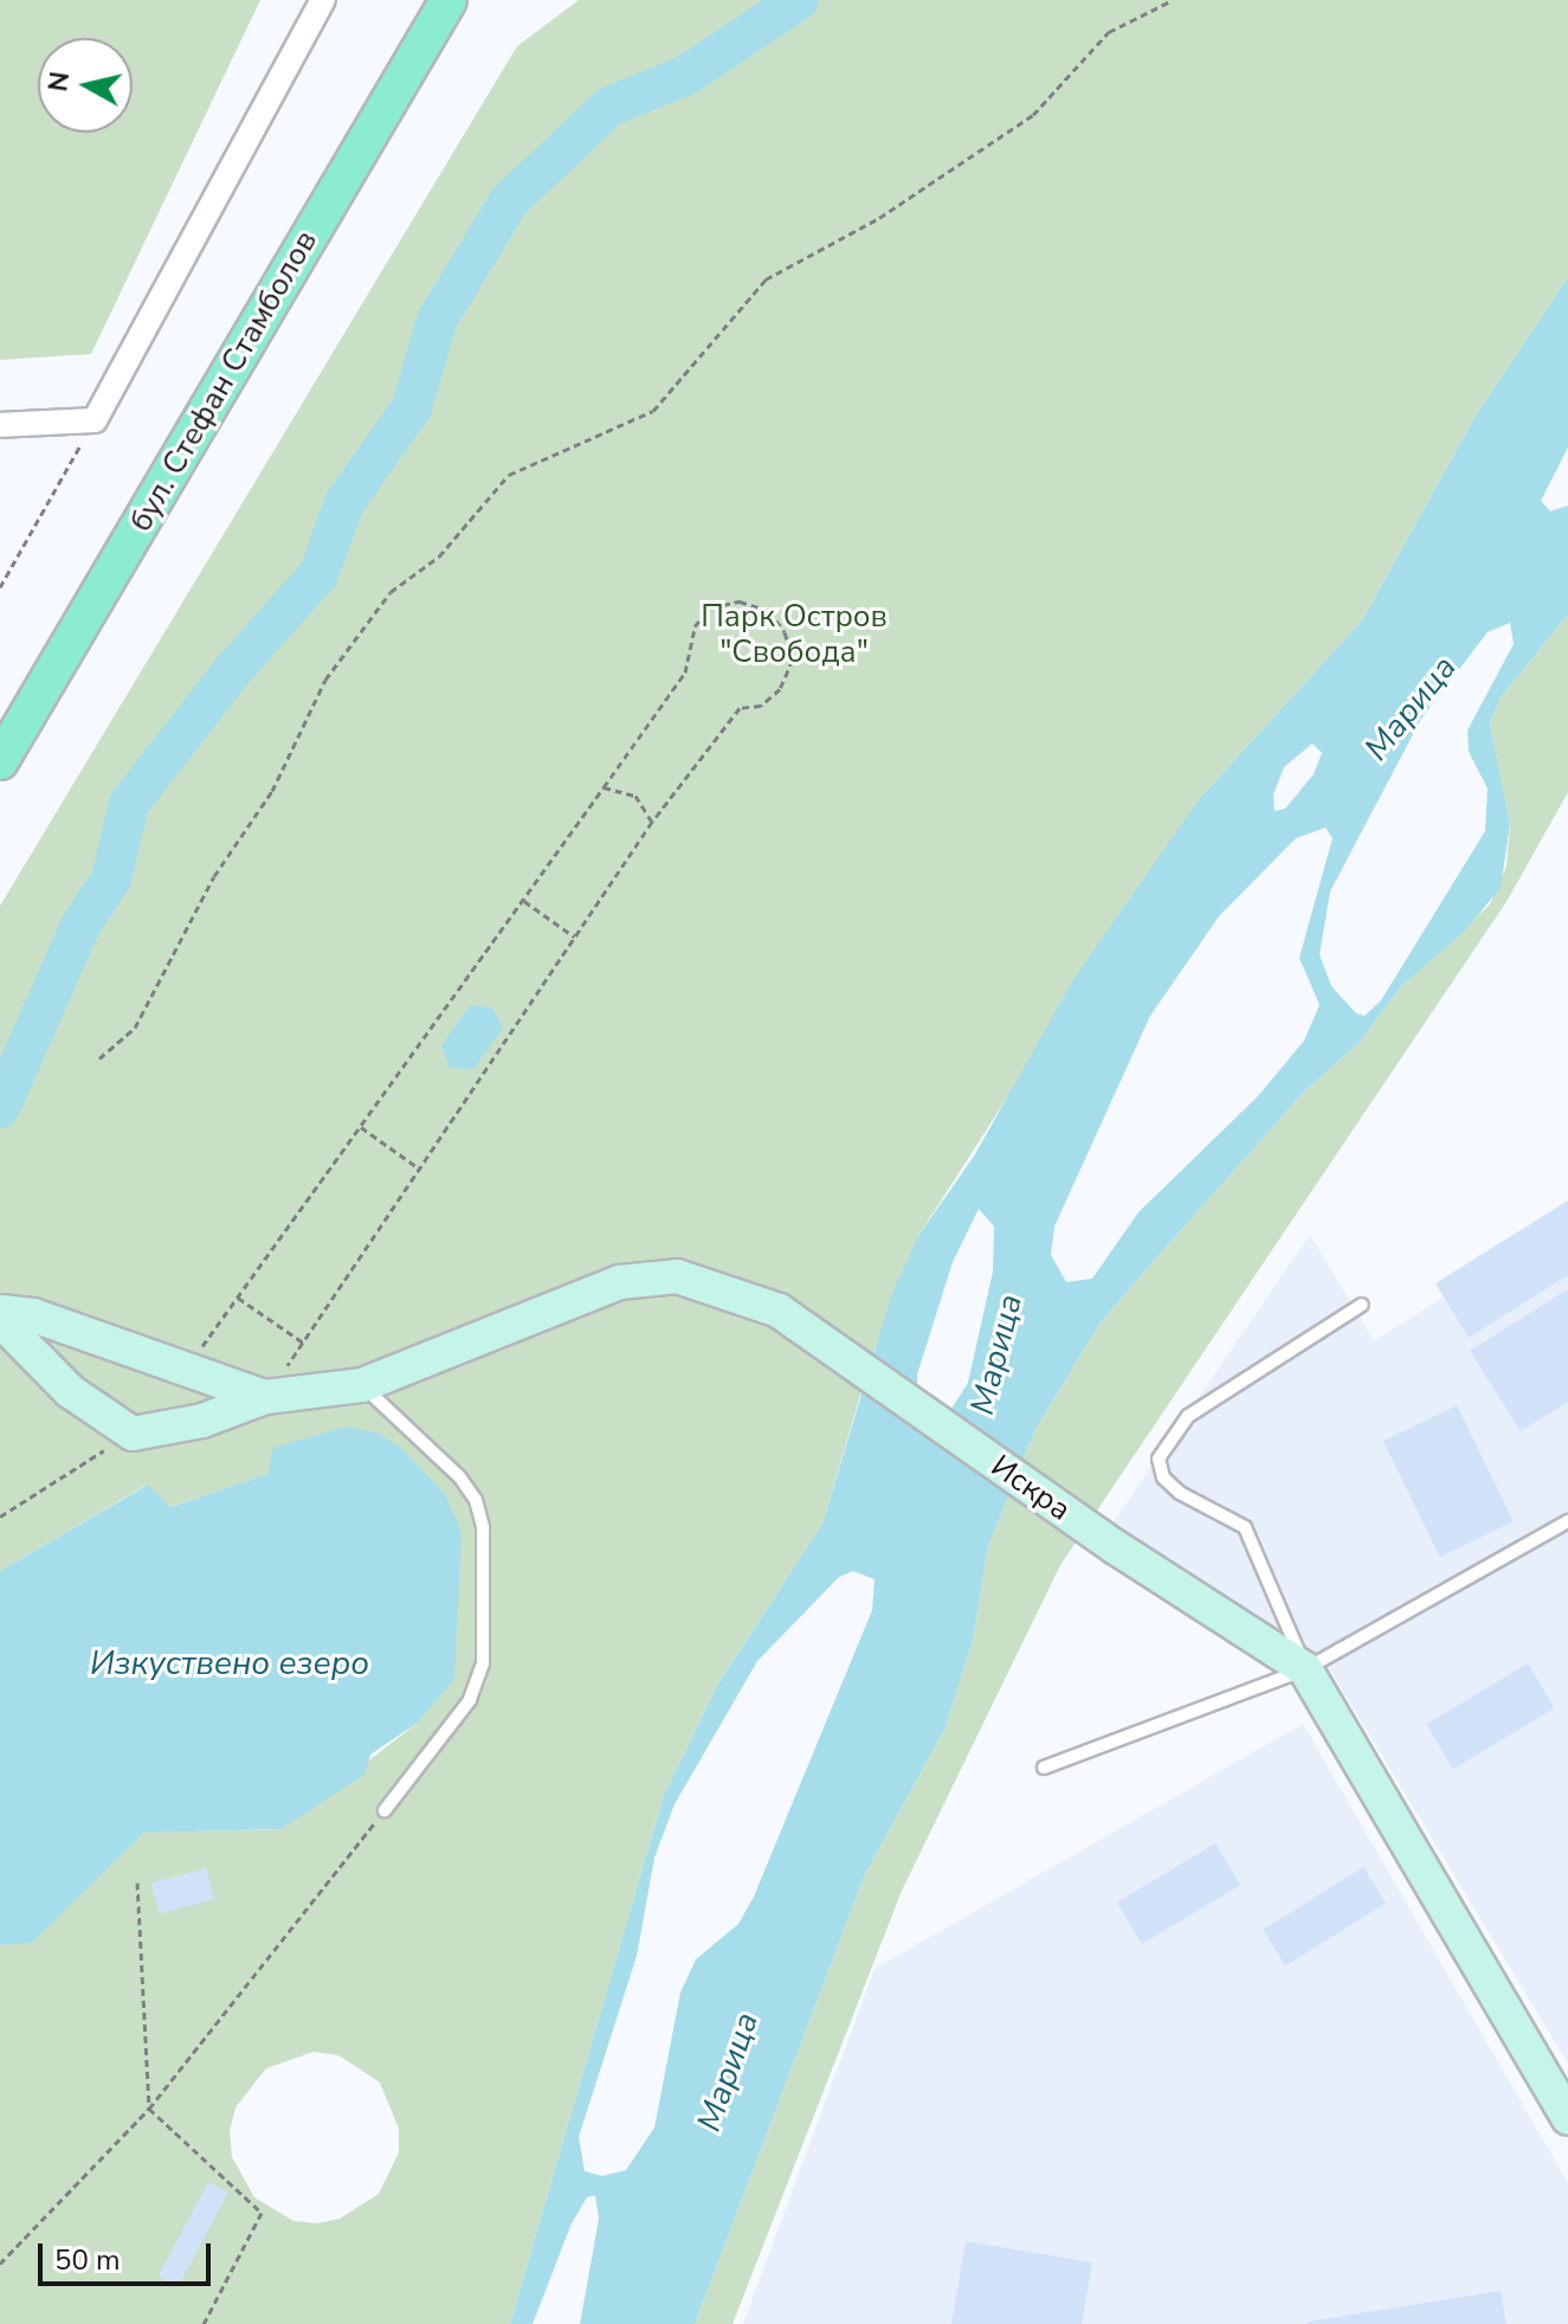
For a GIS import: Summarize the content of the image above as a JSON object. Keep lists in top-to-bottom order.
{
  "streets": {
    "main road": ["бул. Стефан Стамболов"],
    "street": ["Искра"]
  },
  "water": ["Марица", "Изкуствено езеро"],
  "parks": ["Парк Остров \"Свобода\""],
  "scale_bar": "50 m",
  "north": "left"
}
